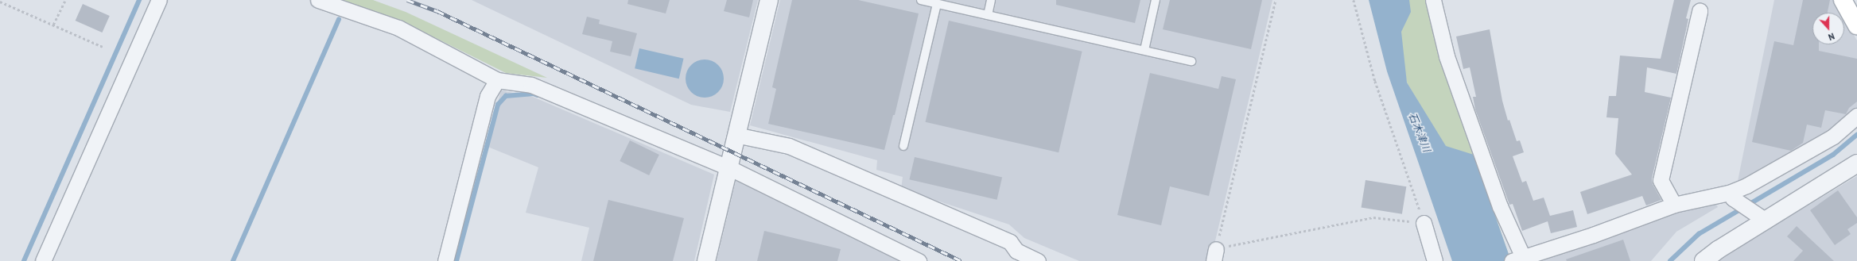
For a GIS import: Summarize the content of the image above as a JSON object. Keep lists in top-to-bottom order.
{
  "water": ["石木津川"],
  "north": "bottom"
}
